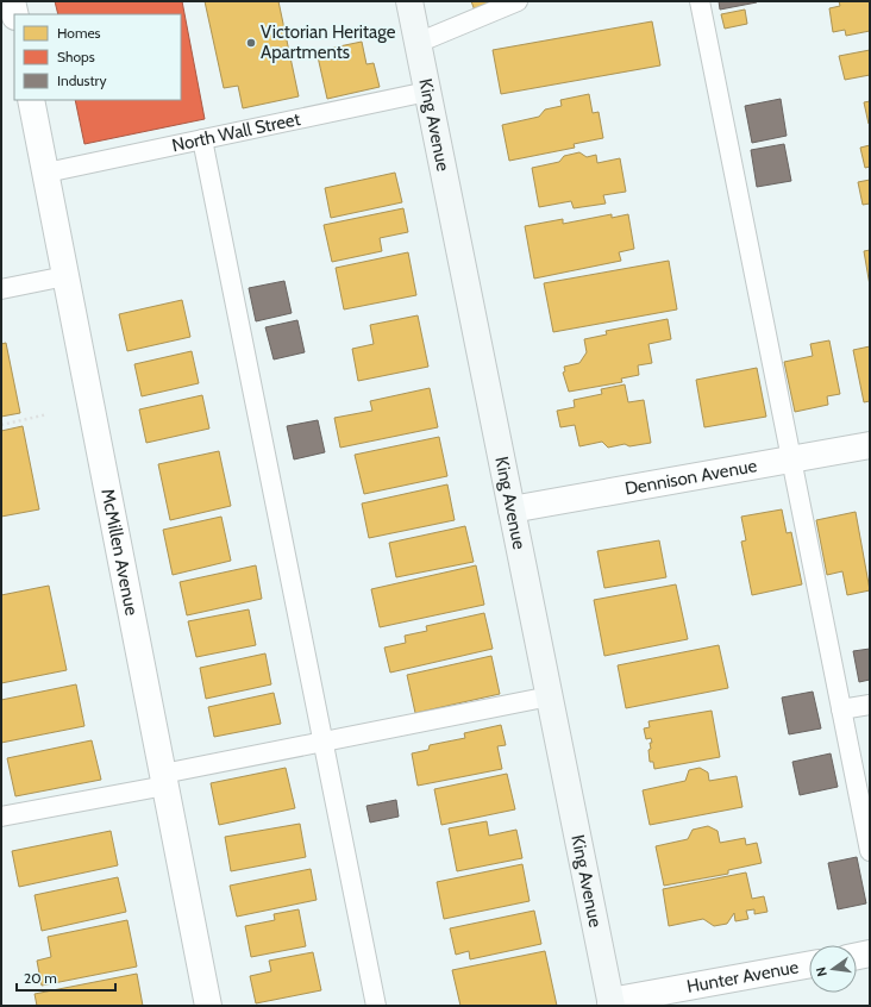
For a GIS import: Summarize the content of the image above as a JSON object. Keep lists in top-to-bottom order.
{
  "streets": {
    "street": [
      "King Avenue",
      "Dennison Avenue",
      "McMillen Avenue",
      "Hunter Avenue"
    ],
    "lane": ["North Wall Street"]
  },
  "crossings": [
    ["King Avenue", "North Wall Street"],
    ["King Avenue", "Dennison Avenue"],
    ["King Avenue", "Hunter Avenue"],
    ["North Wall Street", "McMillen Avenue"]
  ],
  "places": ["Victorian Heritage Apartments"],
  "legend": ["Homes", "Shops", "Industry"],
  "scale_bar": "20 m",
  "north": "left"
}
